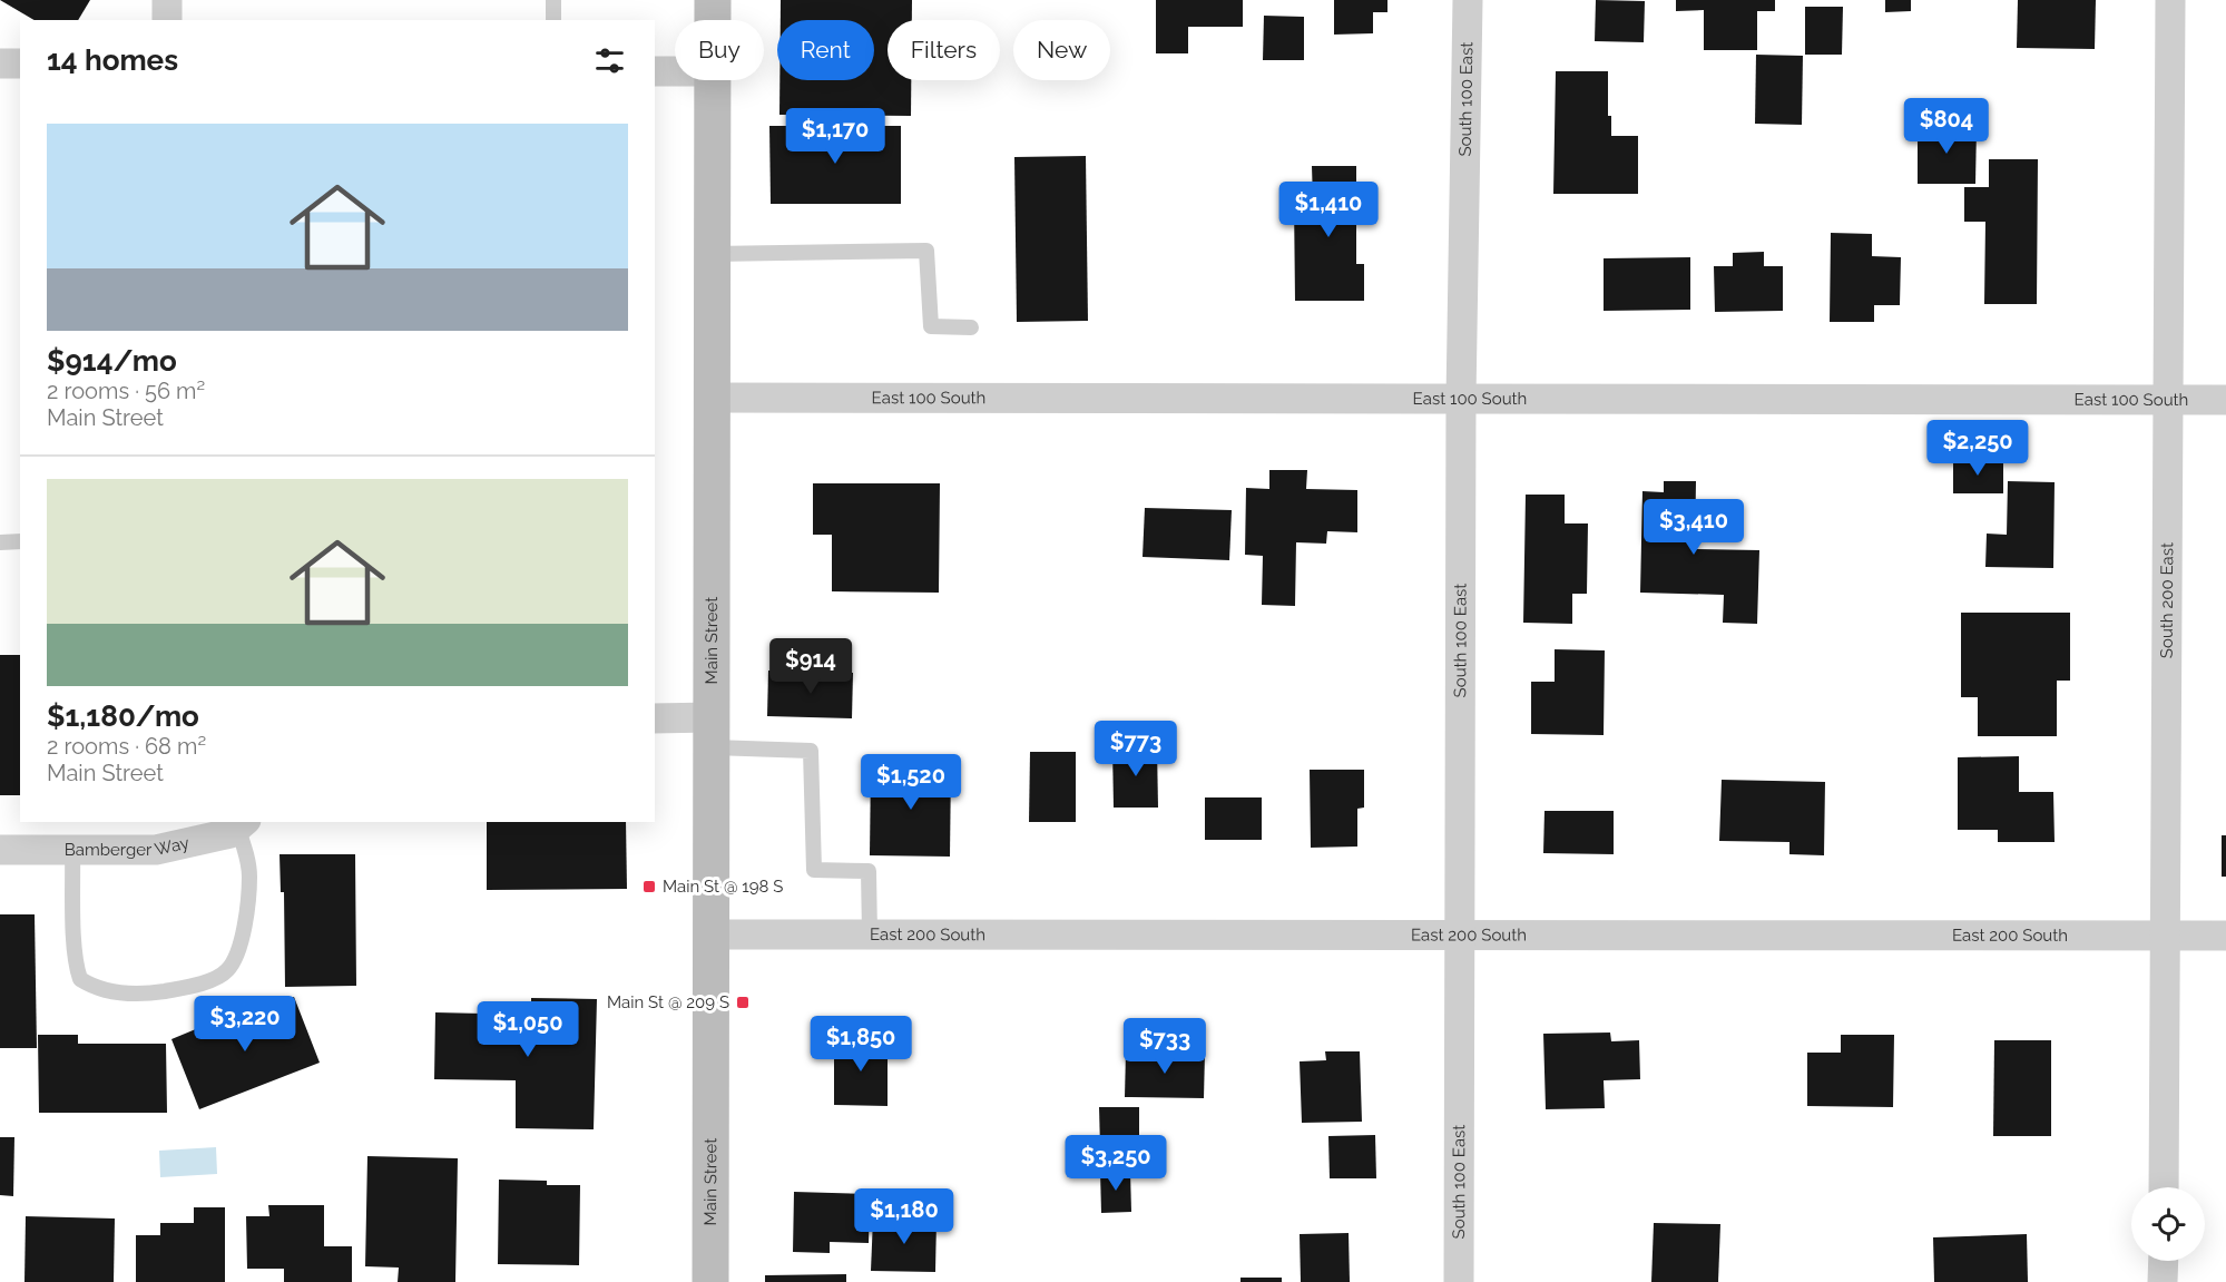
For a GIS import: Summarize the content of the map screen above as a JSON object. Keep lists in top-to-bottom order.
{
  "streets": {
    "main road": ["Main Street"],
    "street": [
      "South 100 East",
      "East 100 South",
      "South 200 East",
      "Bamberger Way",
      "East 200 South"
    ]
  },
  "crossings": [
    ["South 100 East", "East 100 South"],
    ["South 100 East", "East 200 South"],
    ["East 100 South", "South 200 East"],
    ["East 100 South", "Main Street"],
    ["South 200 East", "East 200 South"],
    ["Main Street", "East 200 South"]
  ],
  "places": {
    "transit": ["Main St @ 198 S", "Main St @ 209 S"]
  },
  "page": {
    "chip": [
      "Buy",
      "Rent",
      "Filters",
      "New"
    ],
    "heading": "14 homes",
    "price": [
      "$804",
      "$1,170",
      "$1,410",
      "$2,250",
      "$3,410",
      "$914",
      "$773",
      "$1,520",
      "$3,220",
      "$1,050",
      "$1,850",
      "$733",
      "$3,250",
      "$1,180"
    ],
    "list": [
      {
        "name": "$914/mo",
        "note": "2 rooms · 56 m² · Main Street"
      },
      {
        "name": "$1,180/mo",
        "note": "2 rooms · 68 m² · Main Street"
      }
    ]
  }
}
